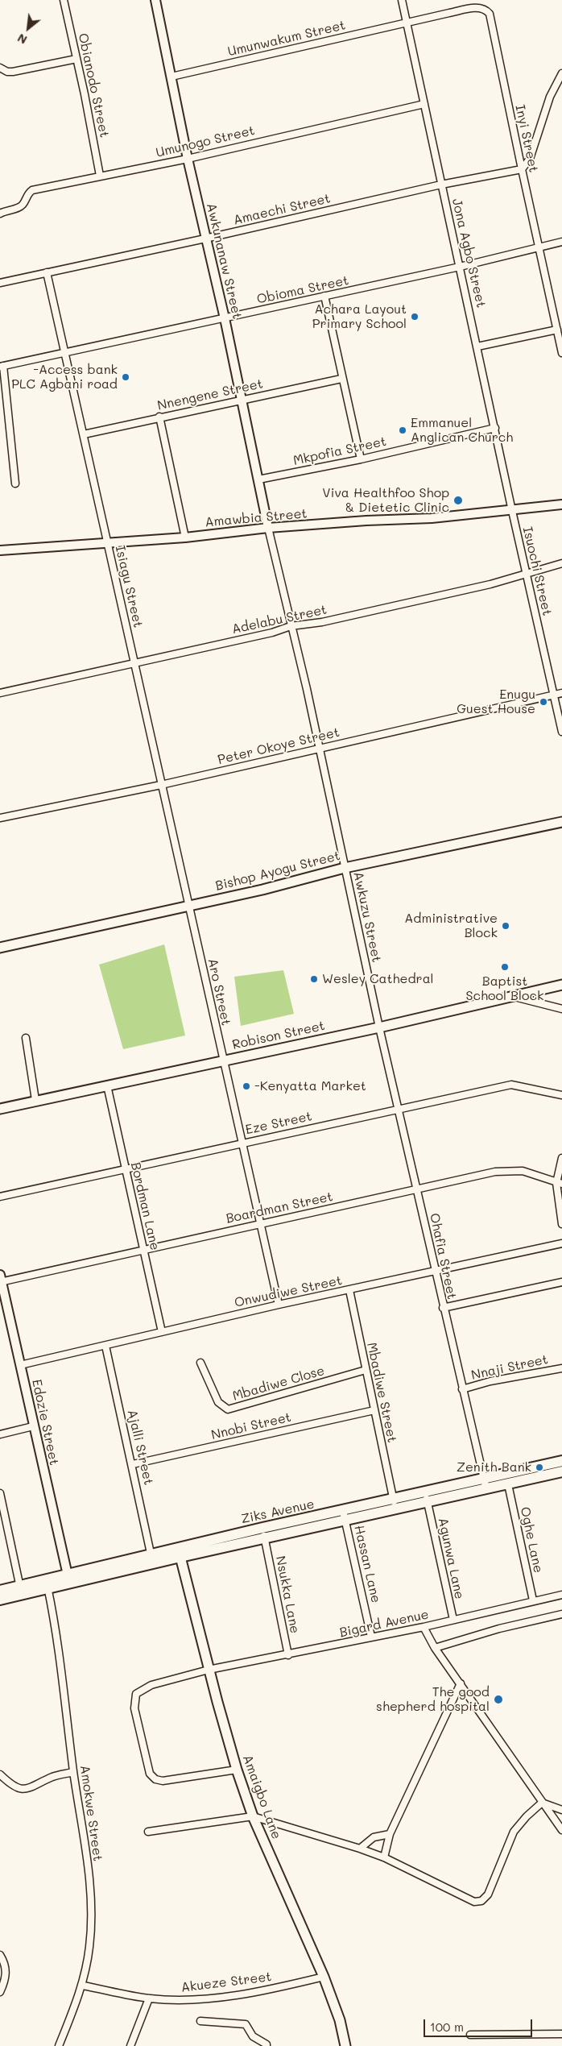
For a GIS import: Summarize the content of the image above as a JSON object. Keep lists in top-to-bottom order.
{
  "streets": {
    "main road": [
      "Bishop Ayogu Street",
      "Robison Street",
      "Ziks Avenue",
      "Amaigbo Lane"
    ],
    "street": [
      "Umunwakum Street",
      "Obianodo Street",
      "Inyi Street",
      "Umunogo Street",
      "Amaechi Street",
      "Jona Agbo Street",
      "Awkunanaw Street",
      "Obioma Street",
      "Nnengene Street",
      "Mkpofia Street",
      "Amawbia Street",
      "Isuochi Street",
      "Isiagu Street",
      "Adelabu Street",
      "Peter Okoye Street",
      "Awkuzu Street",
      "Aro Street",
      "Eze Street",
      "Bordman Lane",
      "Boardman Street",
      "Ohafia Street",
      "Onwudiwe Street",
      "Nnaji Street",
      "Mbadiwe Close",
      "Mbadiwe Street",
      "Edozie Street",
      "Nnobi Street",
      "Ajalli Street",
      "Oghe Lane",
      "Agunwa Lane",
      "Hassan Lane",
      "Nsukka Lane",
      "Bigard Avenue",
      "Amokwe Street",
      "Akueze Street"
    ]
  },
  "crossings": [
    ["Umunwakum Street", "Inyi Street"],
    ["Umunwakum Street", "Jona Agbo Street"],
    ["Umunwakum Street", "Awkunanaw Street"],
    ["Obianodo Street", "Umunogo Street"],
    ["Inyi Street", "Amaechi Street"],
    ["Inyi Street", "Jona Agbo Street"],
    ["Inyi Street", "Obioma Street"],
    ["Umunogo Street", "Jona Agbo Street"],
    ["Umunogo Street", "Awkunanaw Street"],
    ["Amaechi Street", "Jona Agbo Street"],
    ["Amaechi Street", "Awkunanaw Street"],
    ["Amaechi Street", "Isiagu Street"],
    ["Jona Agbo Street", "Obioma Street"],
    ["Jona Agbo Street", "Mkpofia Street"],
    ["Jona Agbo Street", "Amawbia Street"],
    ["Jona Agbo Street", "Isuochi Street"],
    ["Awkunanaw Street", "Obioma Street"],
    ["Awkunanaw Street", "Nnengene Street"],
    ["Awkunanaw Street", "Mkpofia Street"],
    ["Awkunanaw Street", "Amawbia Street"],
    ["Awkunanaw Street", "Awkuzu Street"],
    ["Obioma Street", "Isiagu Street"],
    ["Nnengene Street", "Isiagu Street"],
    ["Amawbia Street", "Isuochi Street"],
    ["Amawbia Street", "Isiagu Street"],
    ["Amawbia Street", "Awkuzu Street"],
    ["Isuochi Street", "Adelabu Street"],
    ["Isuochi Street", "Peter Okoye Street"],
    ["Isiagu Street", "Adelabu Street"],
    ["Isiagu Street", "Peter Okoye Street"],
    ["Isiagu Street", "Bishop Ayogu Street"],
    ["Isiagu Street", "Aro Street"],
    ["Adelabu Street", "Awkuzu Street"],
    ["Peter Okoye Street", "Awkuzu Street"],
    ["Bishop Ayogu Street", "Awkuzu Street"],
    ["Bishop Ayogu Street", "Aro Street"],
    ["Awkuzu Street", "Robison Street"],
    ["Awkuzu Street", "Ohafia Street"],
    ["Aro Street", "Robison Street"],
    ["Aro Street", "Eze Street"],
    ["Aro Street", "Boardman Street"],
    ["Aro Street", "Onwudiwe Street"],
    ["Robison Street", "Bordman Lane"],
    ["Robison Street", "Ohafia Street"],
    ["Eze Street", "Bordman Lane"],
    ["Eze Street", "Ohafia Street"],
    ["Bordman Lane", "Boardman Street"],
    ["Bordman Lane", "Onwudiwe Street"],
    ["Boardman Street", "Ohafia Street"],
    ["Boardman Street", "Edozie Street"],
    ["Ohafia Street", "Onwudiwe Street"],
    ["Ohafia Street", "Nnaji Street"],
    ["Ohafia Street", "Ziks Avenue"],
    ["Onwudiwe Street", "Mbadiwe Street"],
    ["Onwudiwe Street", "Edozie Street"],
    ["Onwudiwe Street", "Ajalli Street"],
    ["Mbadiwe Close", "Mbadiwe Street"],
    ["Mbadiwe Street", "Nnobi Street"],
    ["Mbadiwe Street", "Ziks Avenue"],
    ["Edozie Street", "Ziks Avenue"],
    ["Nnobi Street", "Ajalli Street"],
    ["Ajalli Street", "Ziks Avenue"],
    ["Ziks Avenue", "Oghe Lane"],
    ["Ziks Avenue", "Agunwa Lane"],
    ["Ziks Avenue", "Hassan Lane"],
    ["Ziks Avenue", "Nsukka Lane"],
    ["Ziks Avenue", "Amaigbo Lane"],
    ["Ziks Avenue", "Amokwe Street"],
    ["Oghe Lane", "Bigard Avenue"],
    ["Agunwa Lane", "Bigard Avenue"],
    ["Hassan Lane", "Bigard Avenue"],
    ["Nsukka Lane", "Bigard Avenue"],
    ["Bigard Avenue", "Amaigbo Lane"],
    ["Amaigbo Lane", "Akueze Street"],
    ["Amokwe Street", "Akueze Street"]
  ],
  "places": [
    "Achara Layout Primary School",
    "-Access bank PLC Agbani road",
    "Emmanuel Anglican Church",
    "Viva Healthfoo Shop & Dietetic Clinic",
    "Enugu Guest House",
    "Administrative Block",
    "Baptist School Block",
    "Wesley Cathedral",
    "-Kenyatta Market",
    "Zenith Bank",
    "The good shepherd hospital"
  ],
  "scale_bar": "100 m",
  "north": "bottom left"
}
